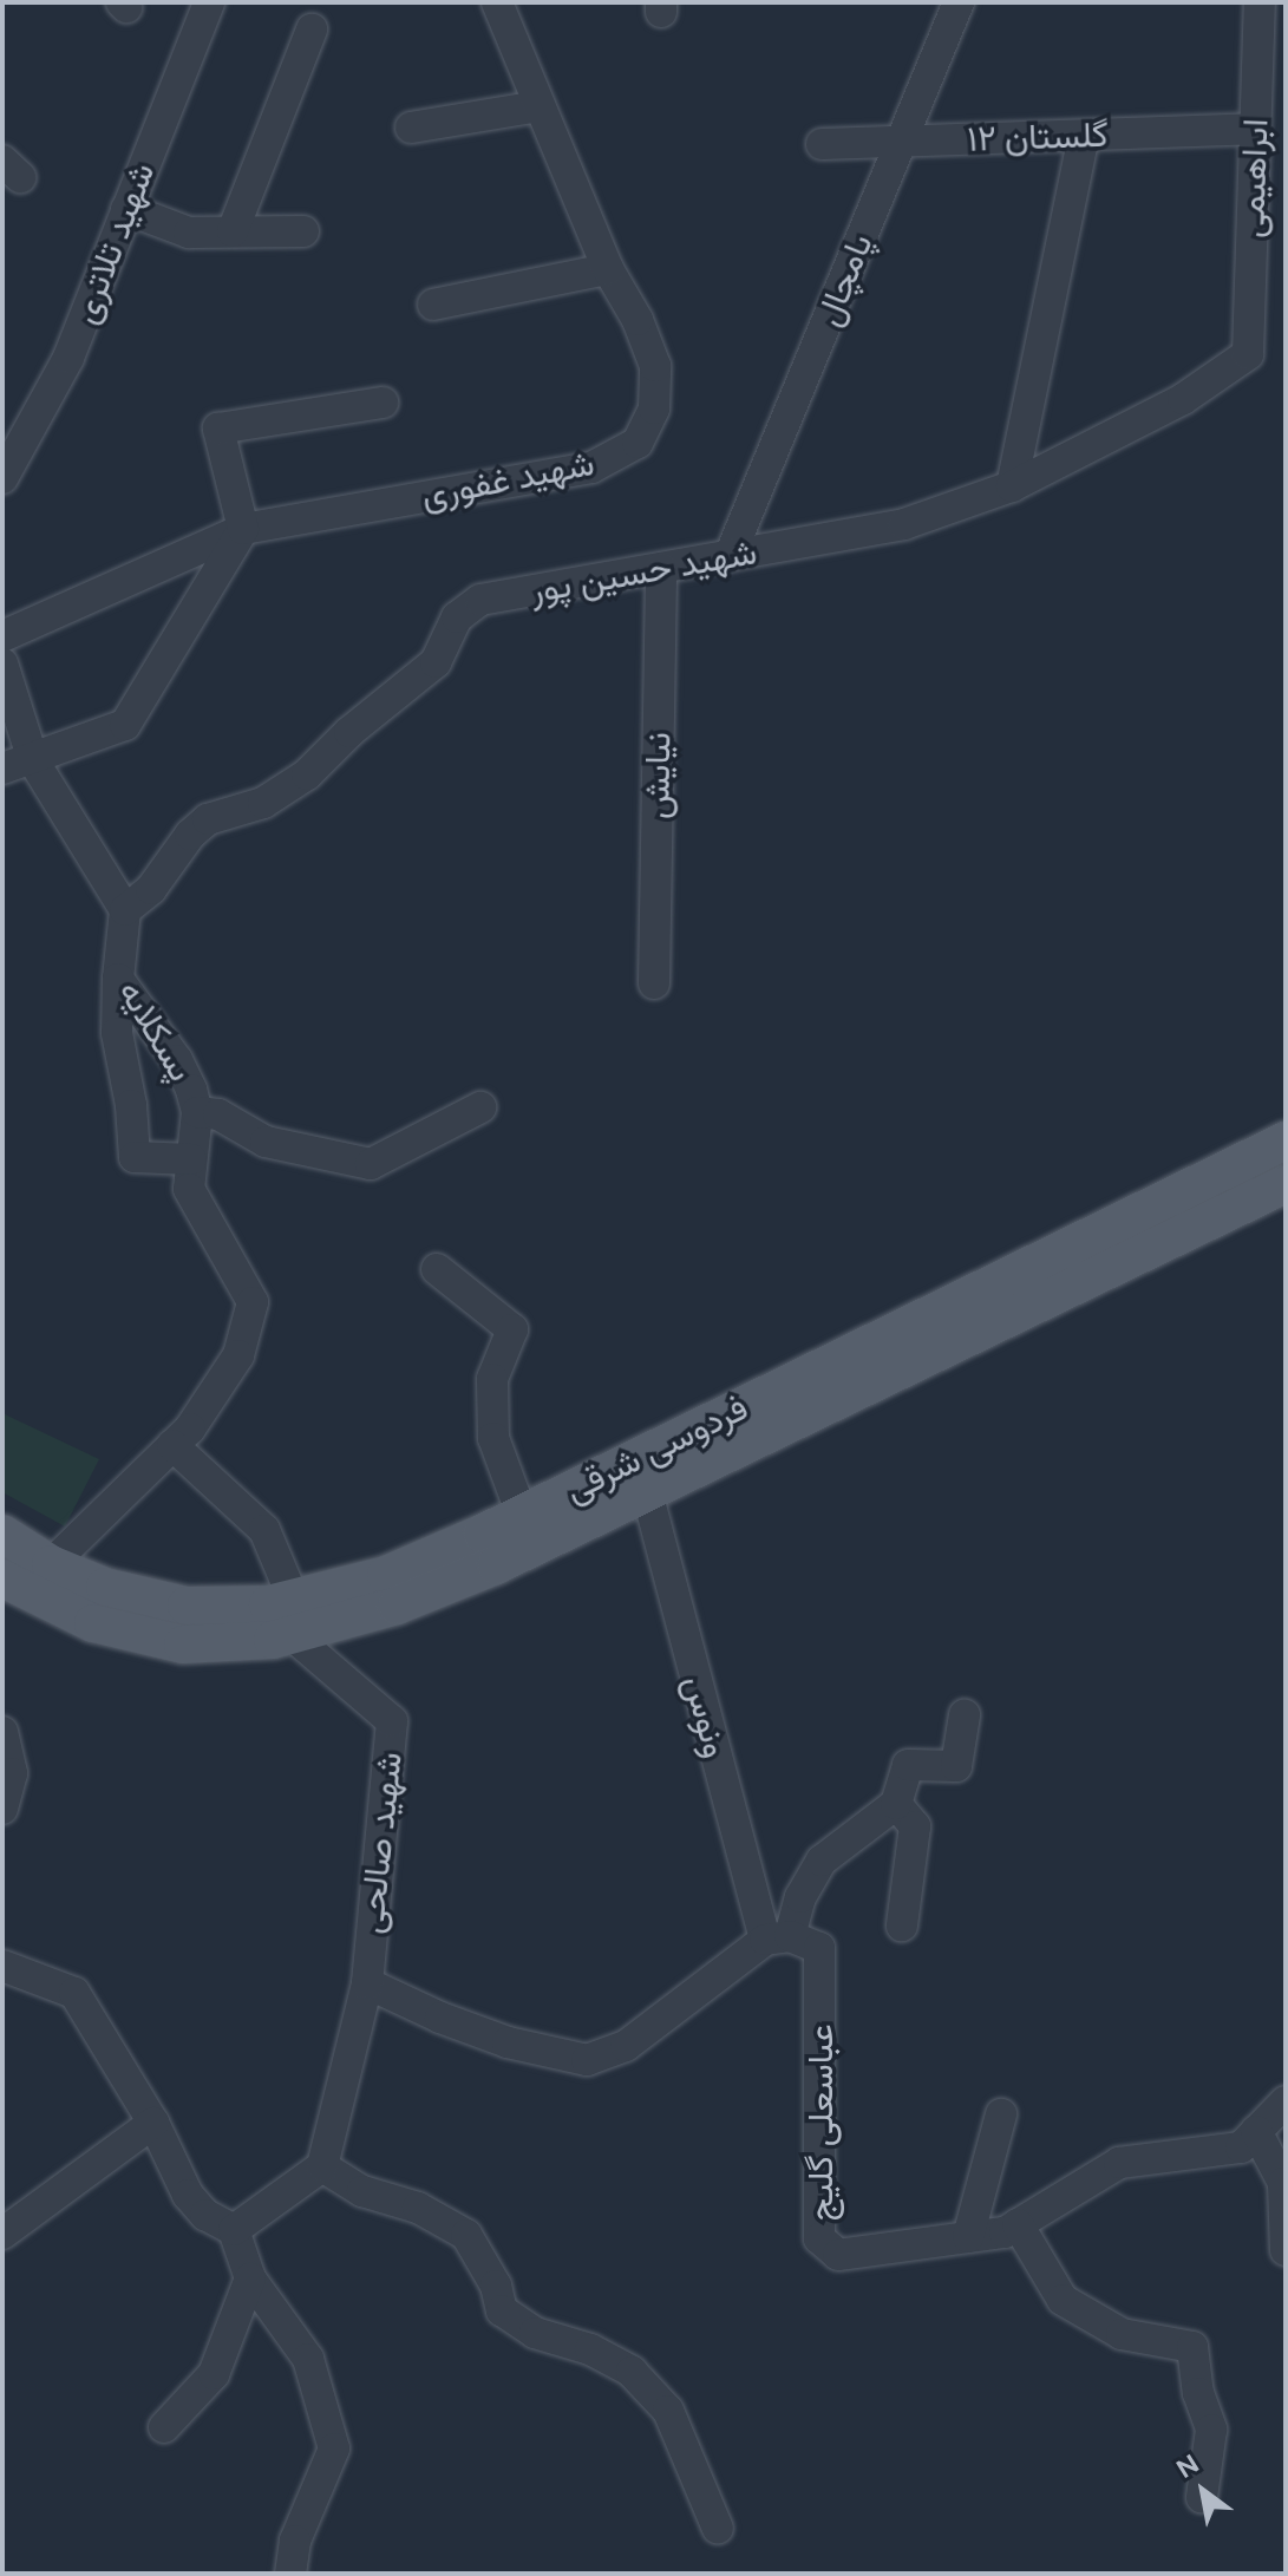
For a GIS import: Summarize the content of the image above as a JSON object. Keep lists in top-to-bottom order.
{
  "streets": {
    "main road": ["فردوسی شرقی"],
    "street": [
      "گلستان ۱۲",
      "ابراهیمی",
      "شهید تلاتری",
      "پامچال",
      "شهید غفوری",
      "شهید حسین پور",
      "نیایش",
      "پسکلایه",
      "ونوس",
      "شهید صالحی",
      "عباسعلی گلیج"
    ]
  },
  "crossings": [
    ["گلستان ۱۲", "ابراهیمی"],
    ["گلستان ۱۲", "پامچال"],
    ["ابراهیمی", "شهید حسین پور"],
    ["پامچال", "شهید حسین پور"],
    ["شهید حسین پور", "نیایش"],
    ["شهید حسین پور", "پسکلایه"],
    ["پسکلایه", "فردوسی شرقی"],
    ["فردوسی شرقی", "ونوس"],
    ["فردوسی شرقی", "شهید صالحی"],
    ["ونوس", "شهید صالحی"],
    ["ونوس", "عباسعلی گلیج"],
    ["شهید صالحی", "عباسعلی گلیج"]
  ],
  "north": "top left"
}
